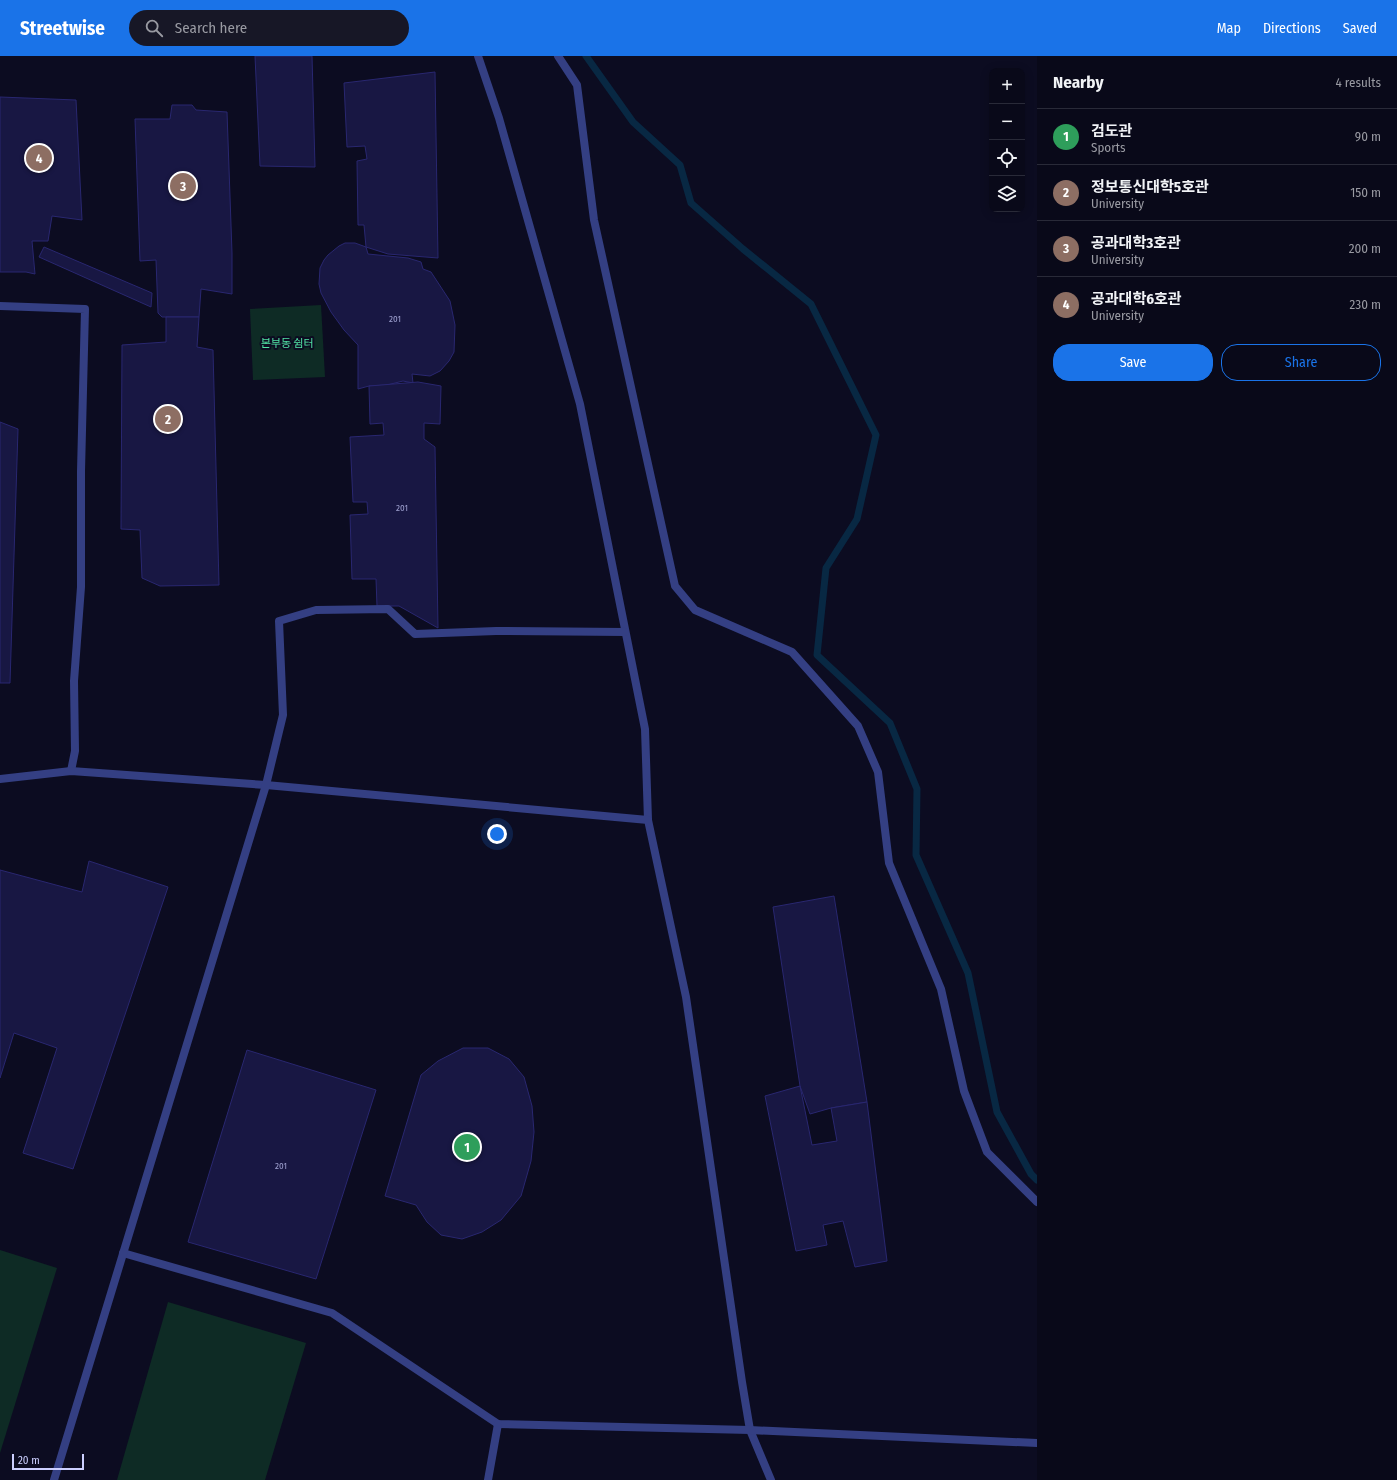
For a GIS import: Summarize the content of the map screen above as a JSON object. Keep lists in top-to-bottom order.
{
  "parks": ["본부동 쉼터"],
  "house_numbers": ["201", "201", "201"],
  "scale_bar": "20 m",
  "page": {
    "header": "Streetwise",
    "search": "Search here",
    "nav": ["Map", "Directions", "Saved"],
    "heading": ["Nearby", "4 results"],
    "map_buttons": ["+", "−"],
    "list": [
      {
        "mark": "1",
        "name": "검도관",
        "note": "Sports",
        "value": "90 m"
      },
      {
        "mark": "2",
        "name": "정보통신대학5호관",
        "note": "University",
        "value": "150 m"
      },
      {
        "mark": "3",
        "name": "공과대학3호관",
        "note": "University",
        "value": "200 m"
      },
      {
        "mark": "4",
        "name": "공과대학6호관",
        "note": "University",
        "value": "230 m"
      }
    ],
    "pins": [
      "4",
      "3",
      "2",
      "1"
    ],
    "buttons": ["Save", "Share"],
    "scale": "20 m"
  }
}
